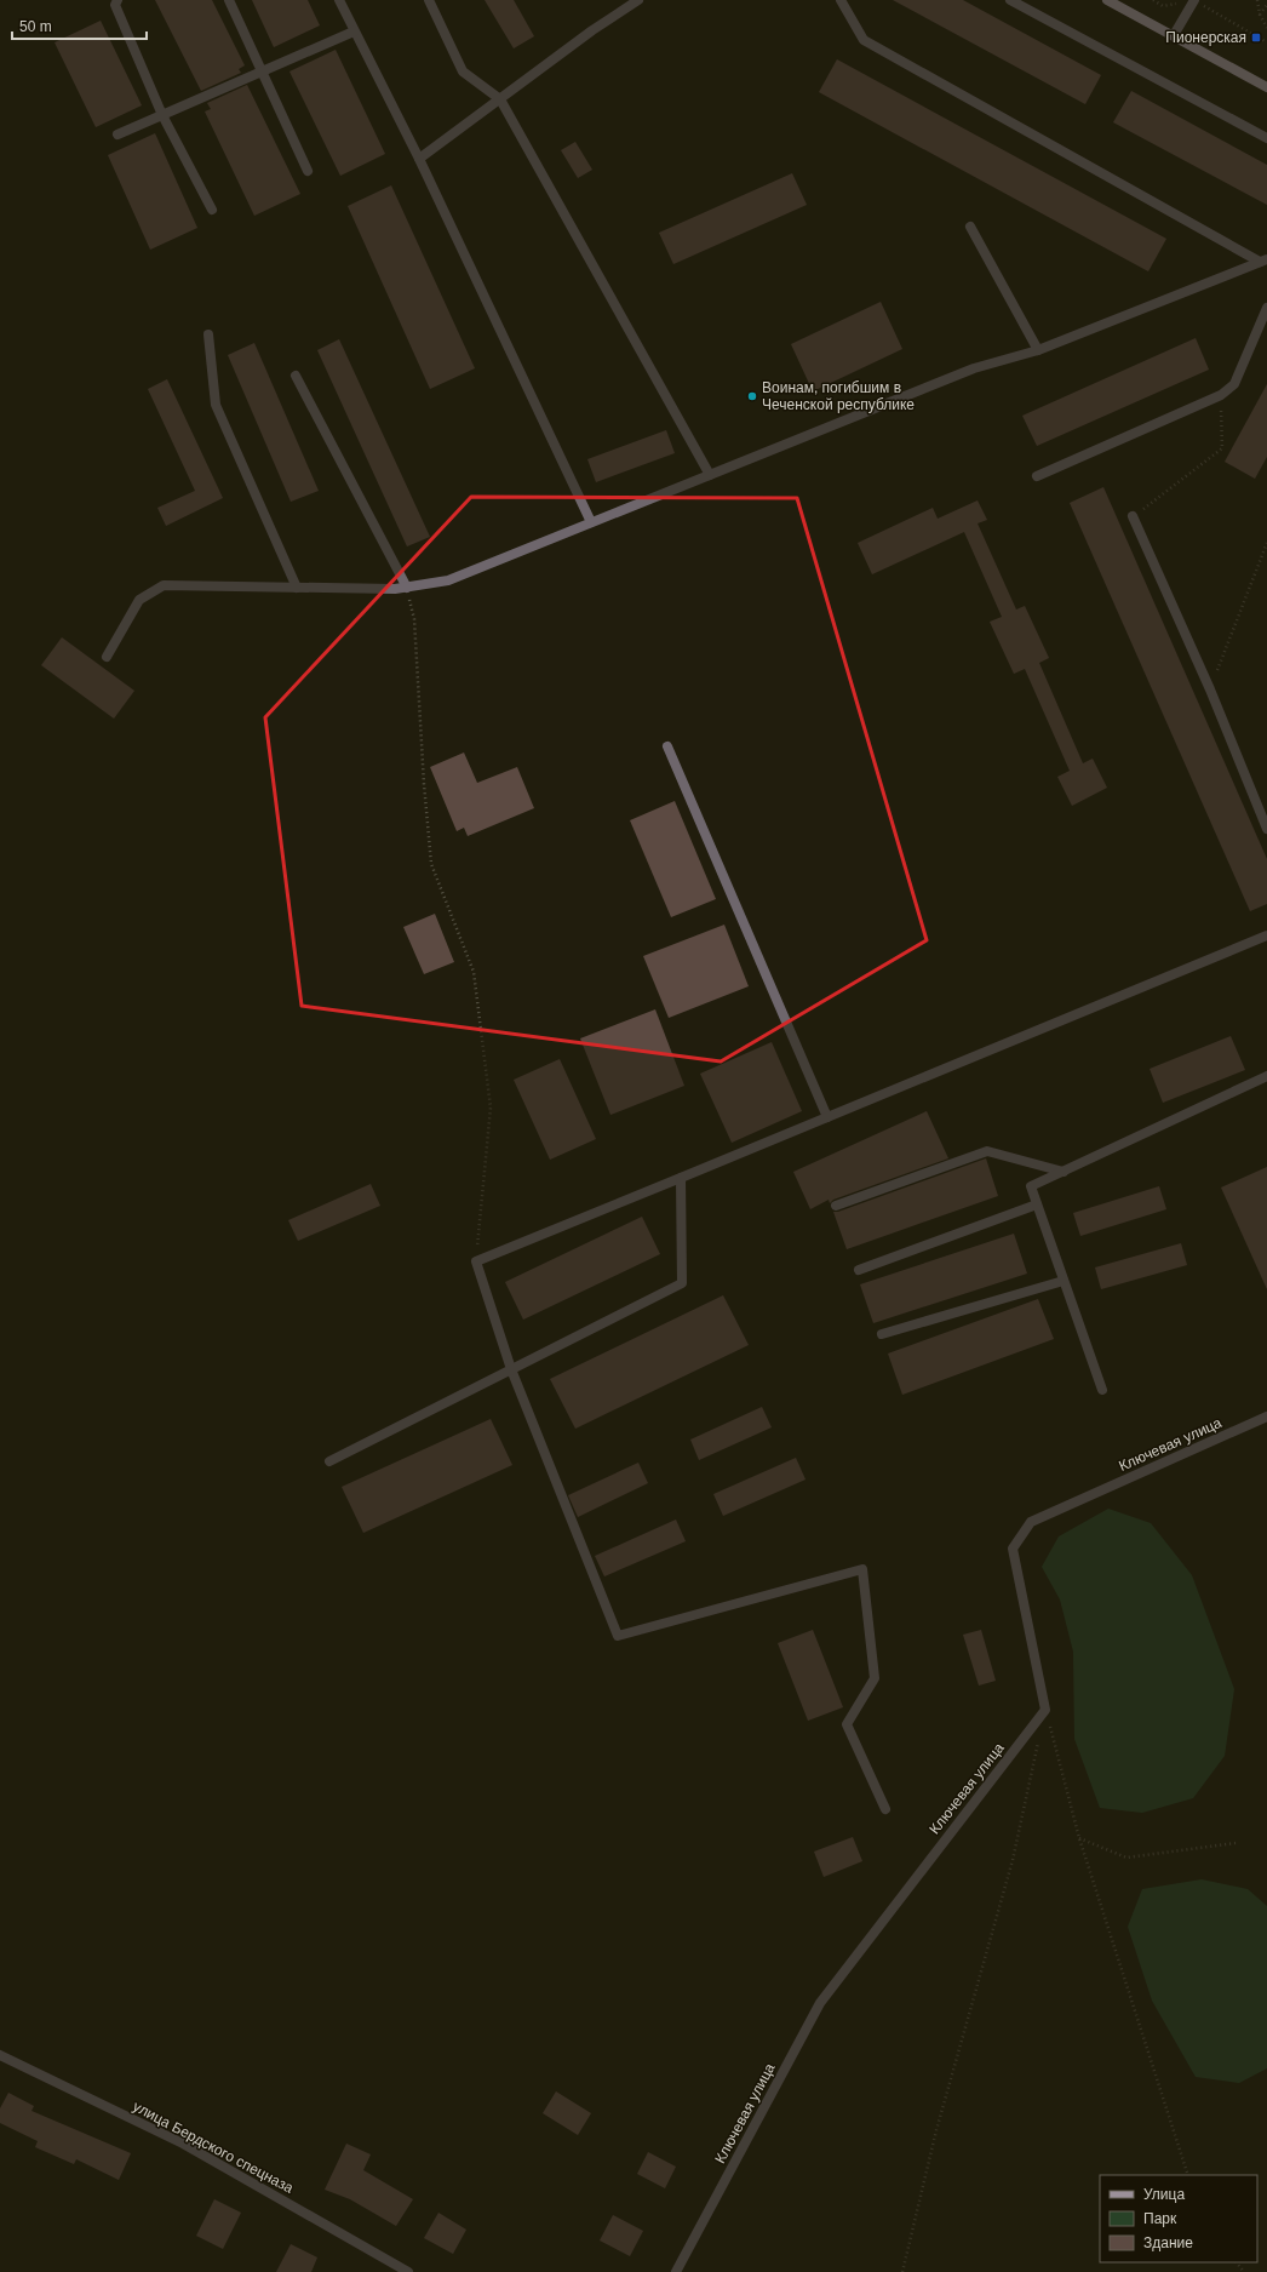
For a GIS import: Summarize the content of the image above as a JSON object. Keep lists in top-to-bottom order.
{
  "streets": {
    "street": ["Ключевая улица", "улица Бердского спецназа"]
  },
  "places": {
    "transit": ["Пионерская"],
    "other": ["Воинам, погибшим в Чеченской республике"]
  },
  "legend": ["Улица", "Парк", "Здание"],
  "scale_bar": "50 m"
}
